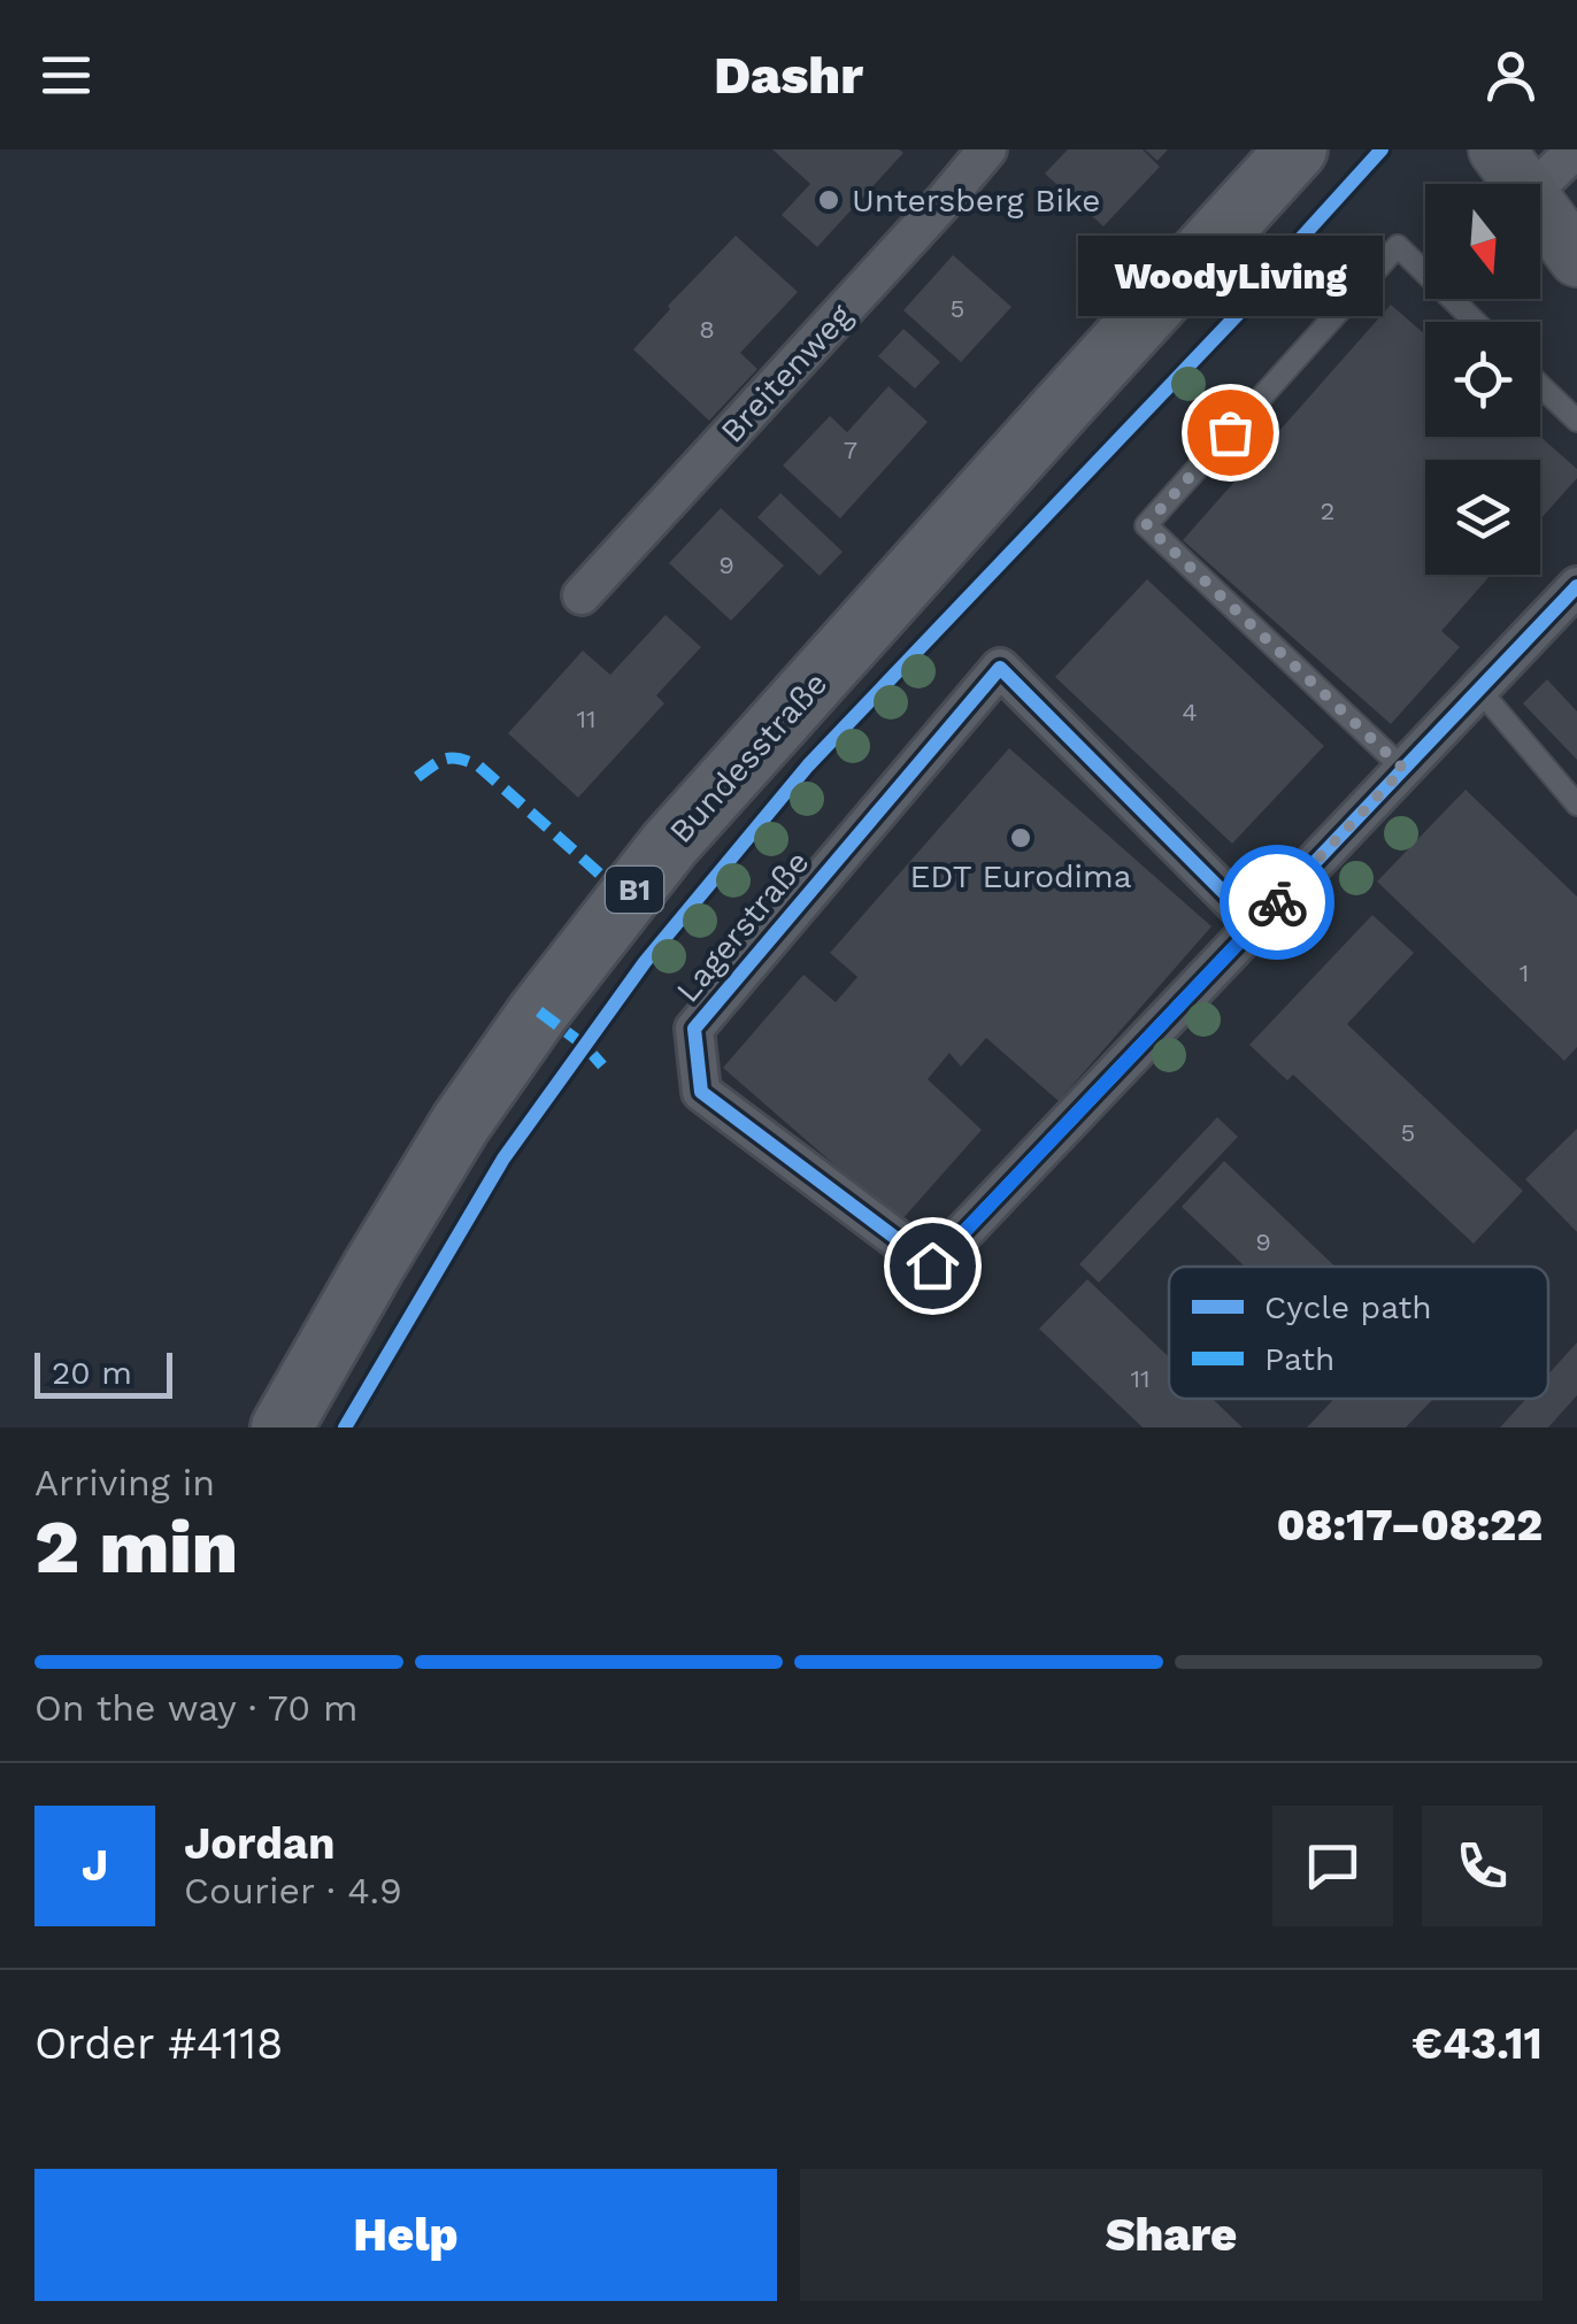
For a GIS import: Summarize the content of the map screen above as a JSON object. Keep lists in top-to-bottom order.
{
  "streets": {
    "main road": ["Bundesstraße", "B1"],
    "street": ["Breitenweg", "Lagerstraße"]
  },
  "places": ["Untersberg Bike", "WoodyLiving", "EDT Eurodima"],
  "house_numbers": [
    "5",
    "8",
    "7",
    "2",
    "9",
    "4",
    "11",
    "1",
    "5",
    "9",
    "11"
  ],
  "legend": ["Cycle path", "Path"],
  "scale_bar": "20 m",
  "north": "bottom",
  "page": {
    "header": "Dashr",
    "bubble": "WoodyLiving",
    "scale": "20 m",
    "heading": ["2 min", "Arriving in", "08:17–08:22"],
    "panel": [
      "Jordan",
      "Courier · 4.9",
      "Order #4118",
      "€43.11"
    ],
    "bar": "On the way · 70 m",
    "round": "J",
    "buttons": ["Help", "Share"]
  }
}
